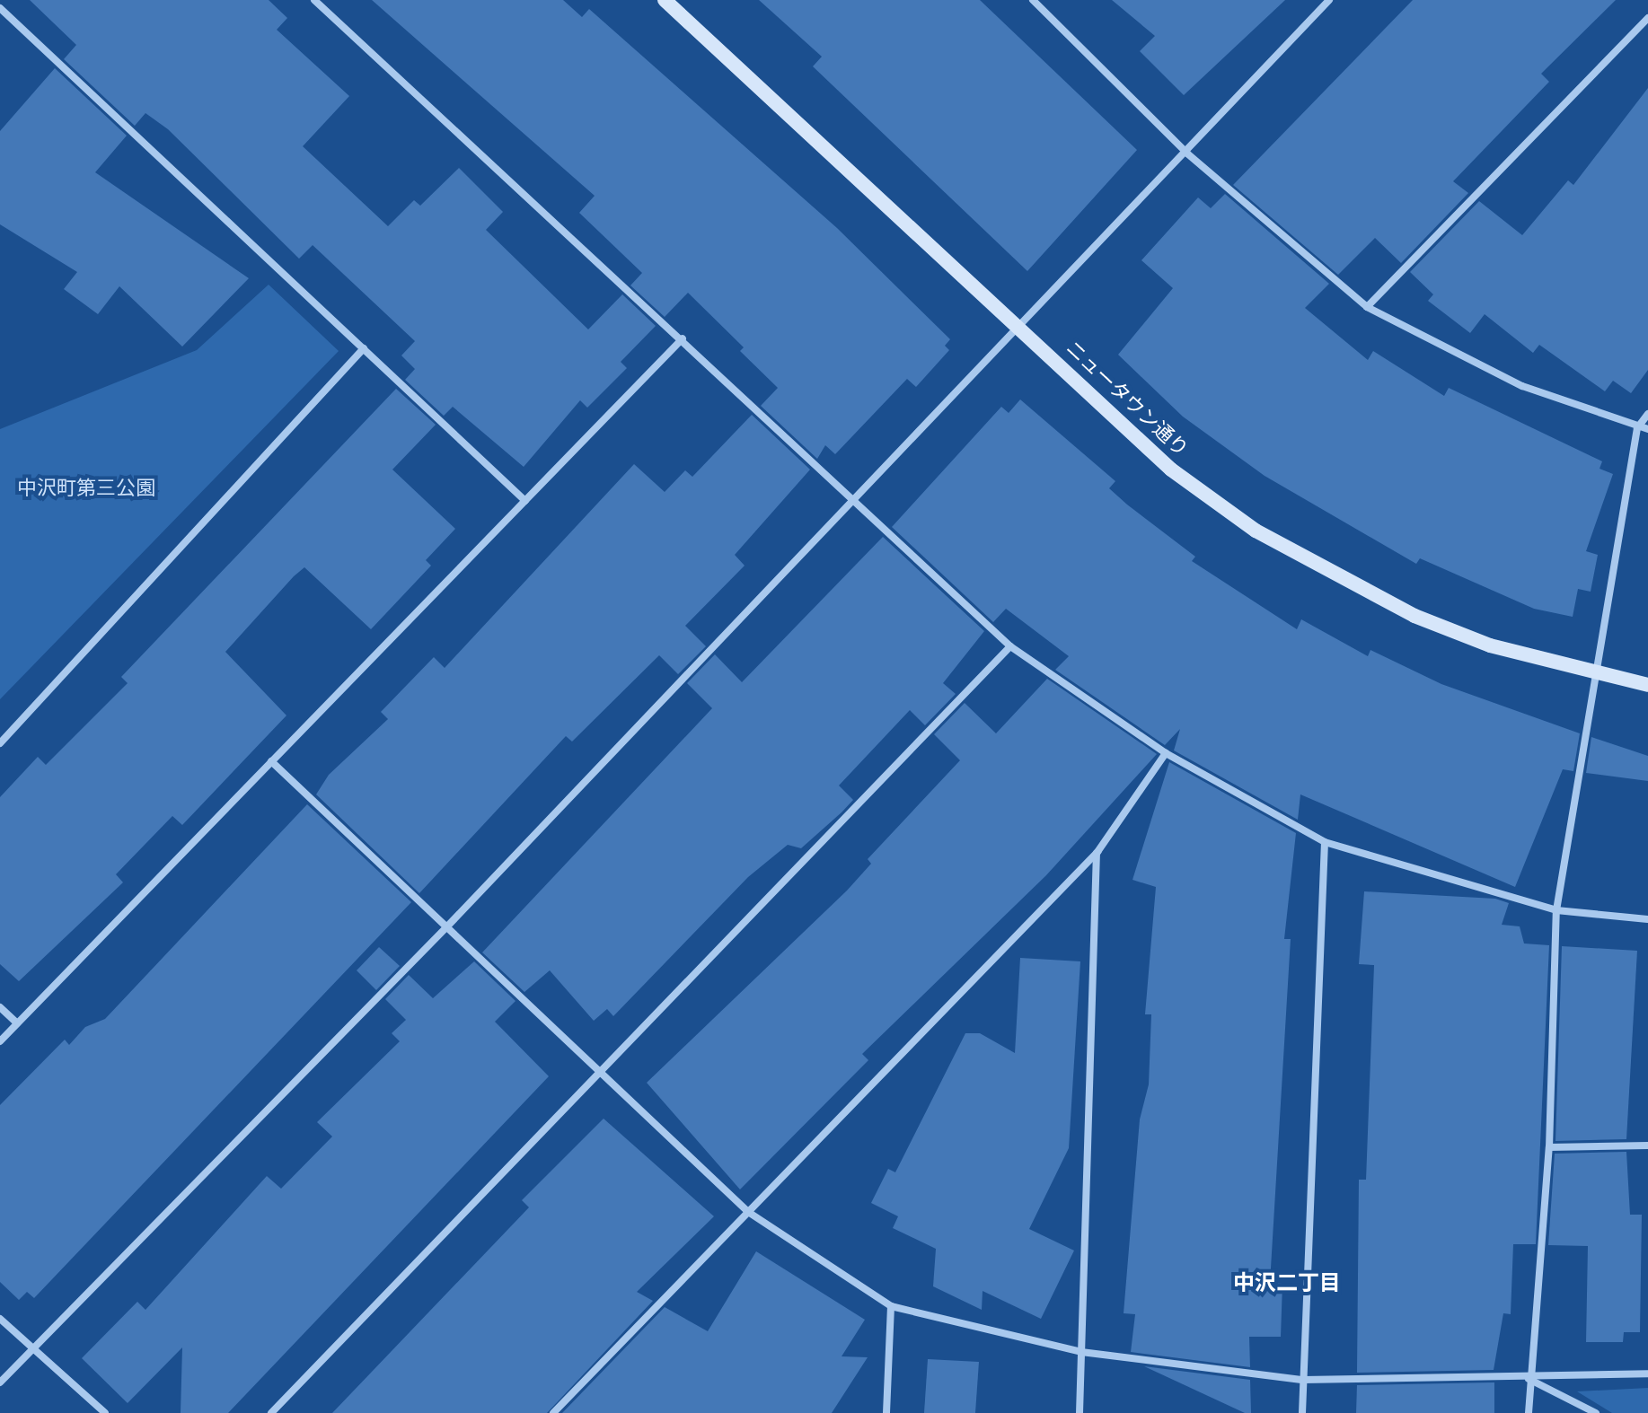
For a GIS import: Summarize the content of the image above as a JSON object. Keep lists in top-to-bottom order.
{
  "streets": {
    "street": ["ニュータウン通り"]
  },
  "districts": ["中沢二丁目"],
  "parks": ["中沢町第三公園"]
}
